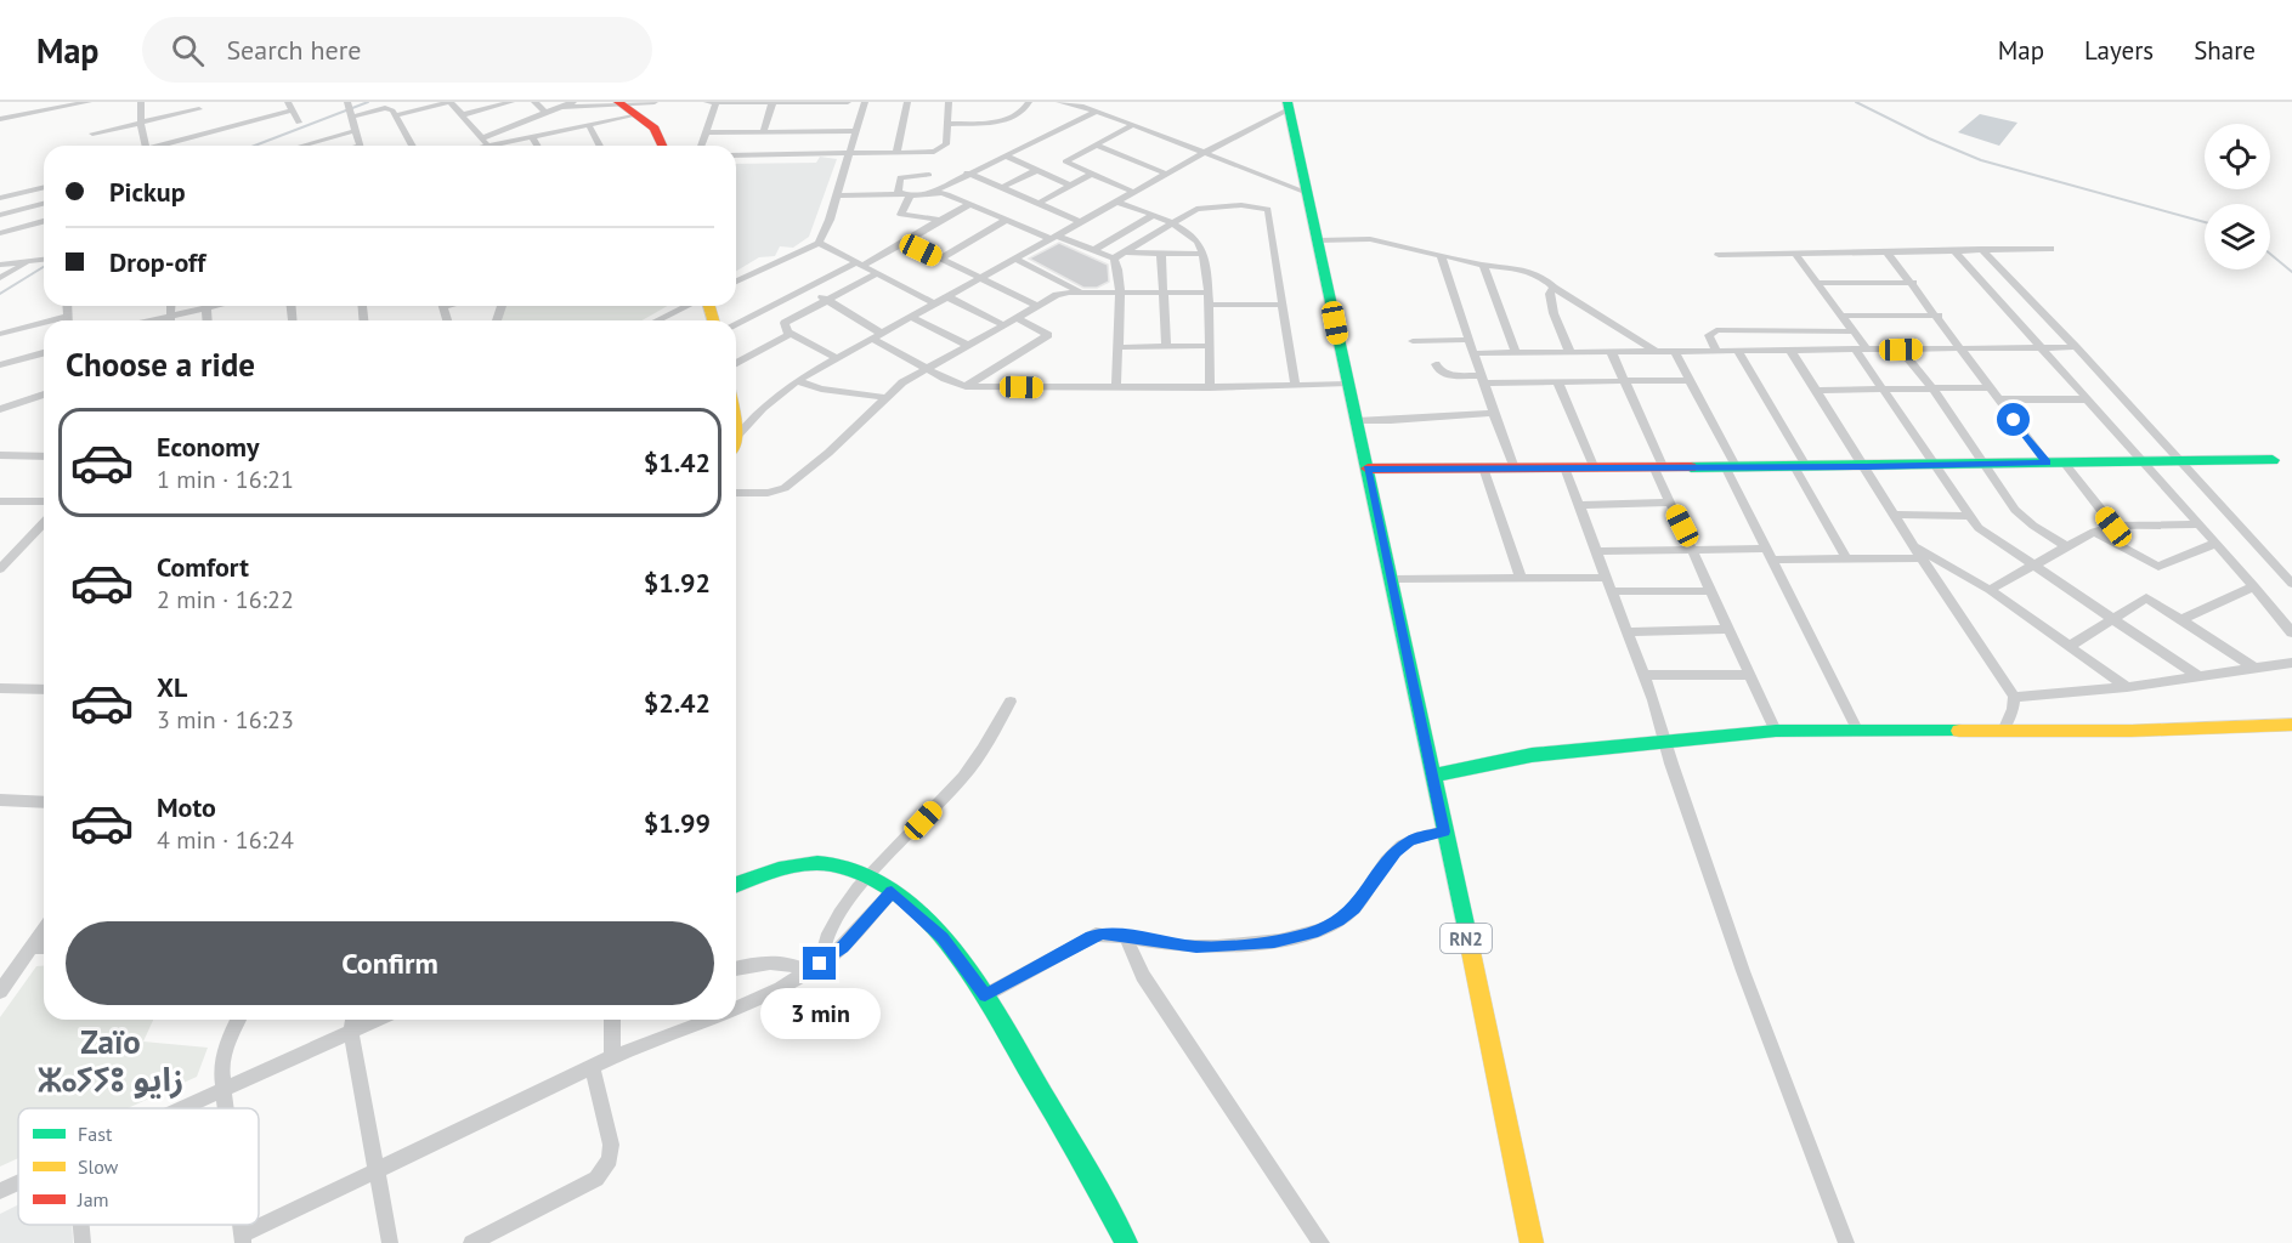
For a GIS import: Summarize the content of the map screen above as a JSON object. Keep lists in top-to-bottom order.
{
  "streets": {
    "main road": ["RN2"]
  },
  "districts": ["Zaïo ⵣⴰⵢⵢⵓ زايو"],
  "legend": ["Fast", "Slow", "Jam"],
  "page": {
    "header": "Map",
    "search": "Search here",
    "nav": ["Map", "Layers", "Share"],
    "banner": ["Pickup", "Drop-off"],
    "heading": "Choose a ride",
    "list": [
      {
        "name": "Economy",
        "note": "1 min · 16:21",
        "value": "$1.42"
      },
      {
        "name": "Comfort",
        "note": "2 min · 16:22",
        "value": "$1.92"
      },
      {
        "name": "XL",
        "note": "3 min · 16:23",
        "value": "$2.42"
      },
      {
        "name": "Moto",
        "note": "4 min · 16:24",
        "value": "$1.99"
      }
    ],
    "buttons": "Confirm",
    "bubble": "3 min"
  }
}
